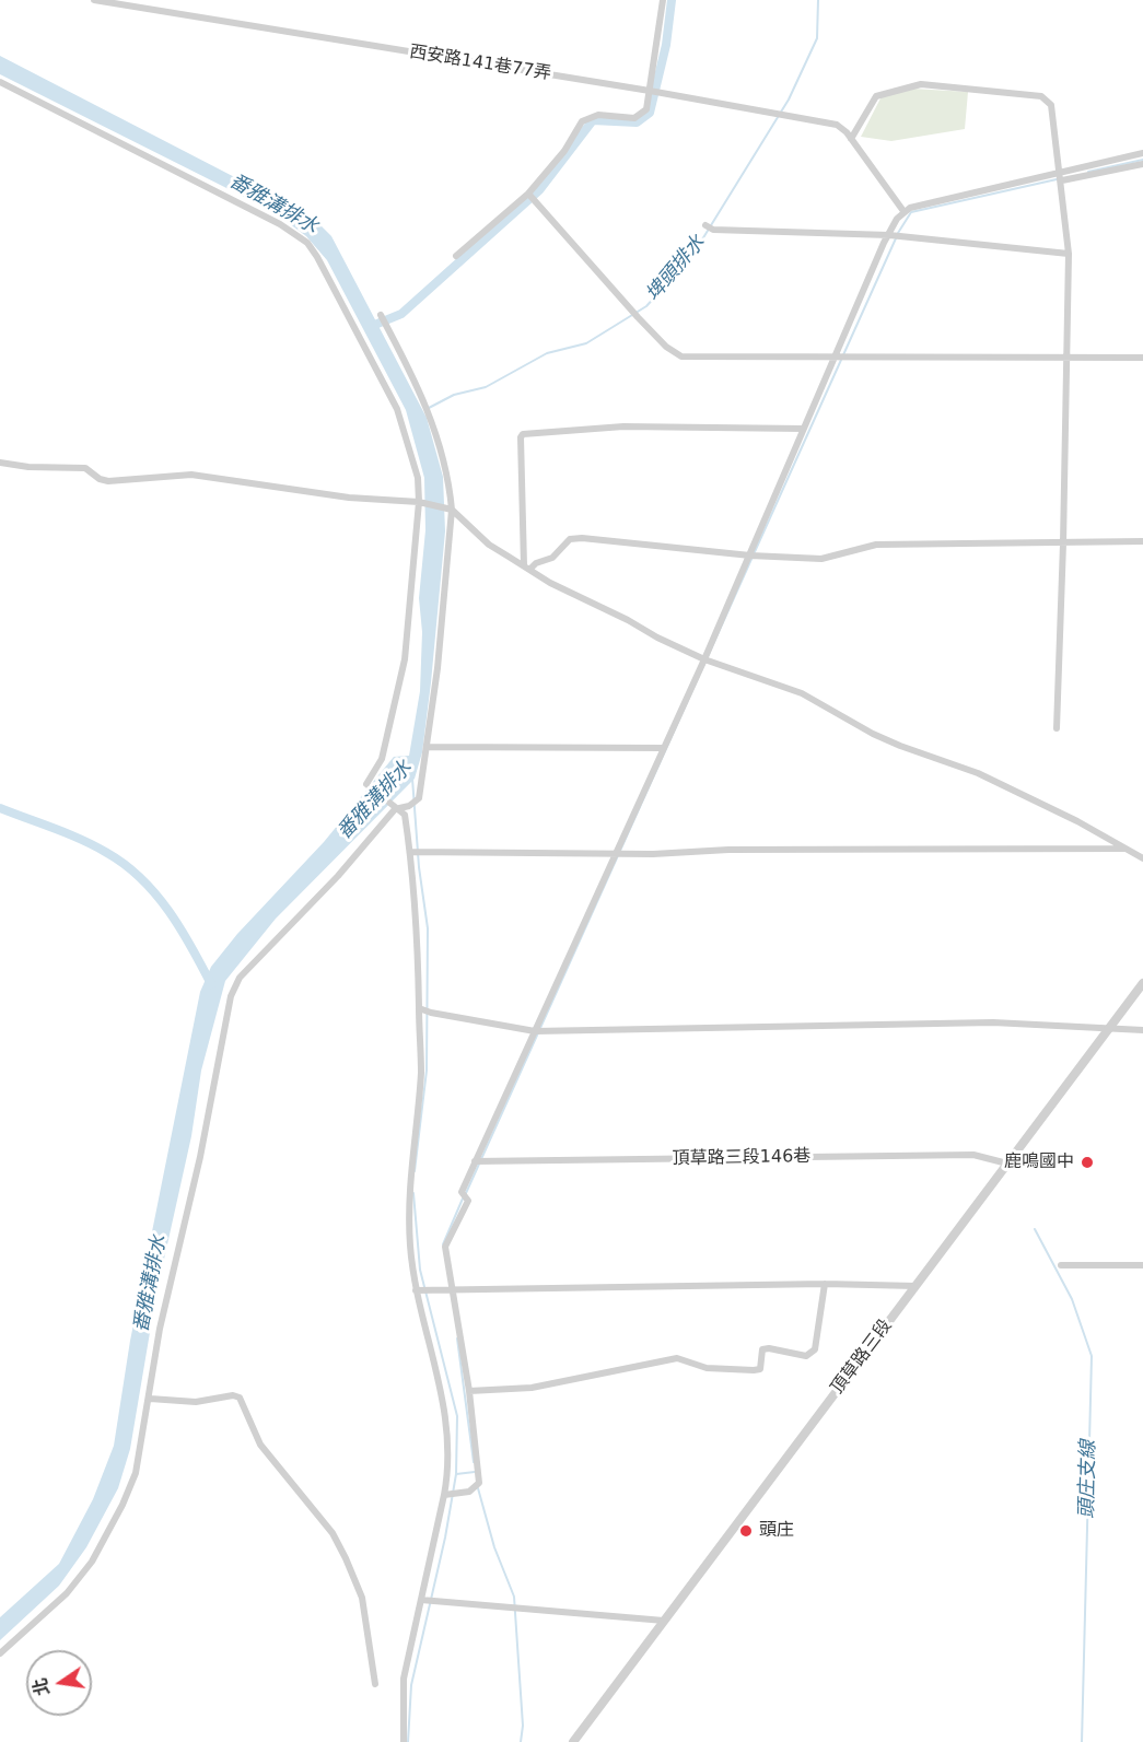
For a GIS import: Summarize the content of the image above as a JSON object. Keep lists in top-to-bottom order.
{
  "streets": {
    "street": ["西安路141巷77弄", "頂草路三段146巷", "頂草路三段"]
  },
  "crossings": [
    ["頂草路三段146巷", "頂草路三段"]
  ],
  "water": ["番雅溝排水", "埤頭排水", "頭庄支線"],
  "places": ["鹿鳴國中", "頭庄"],
  "north": "left"
}
